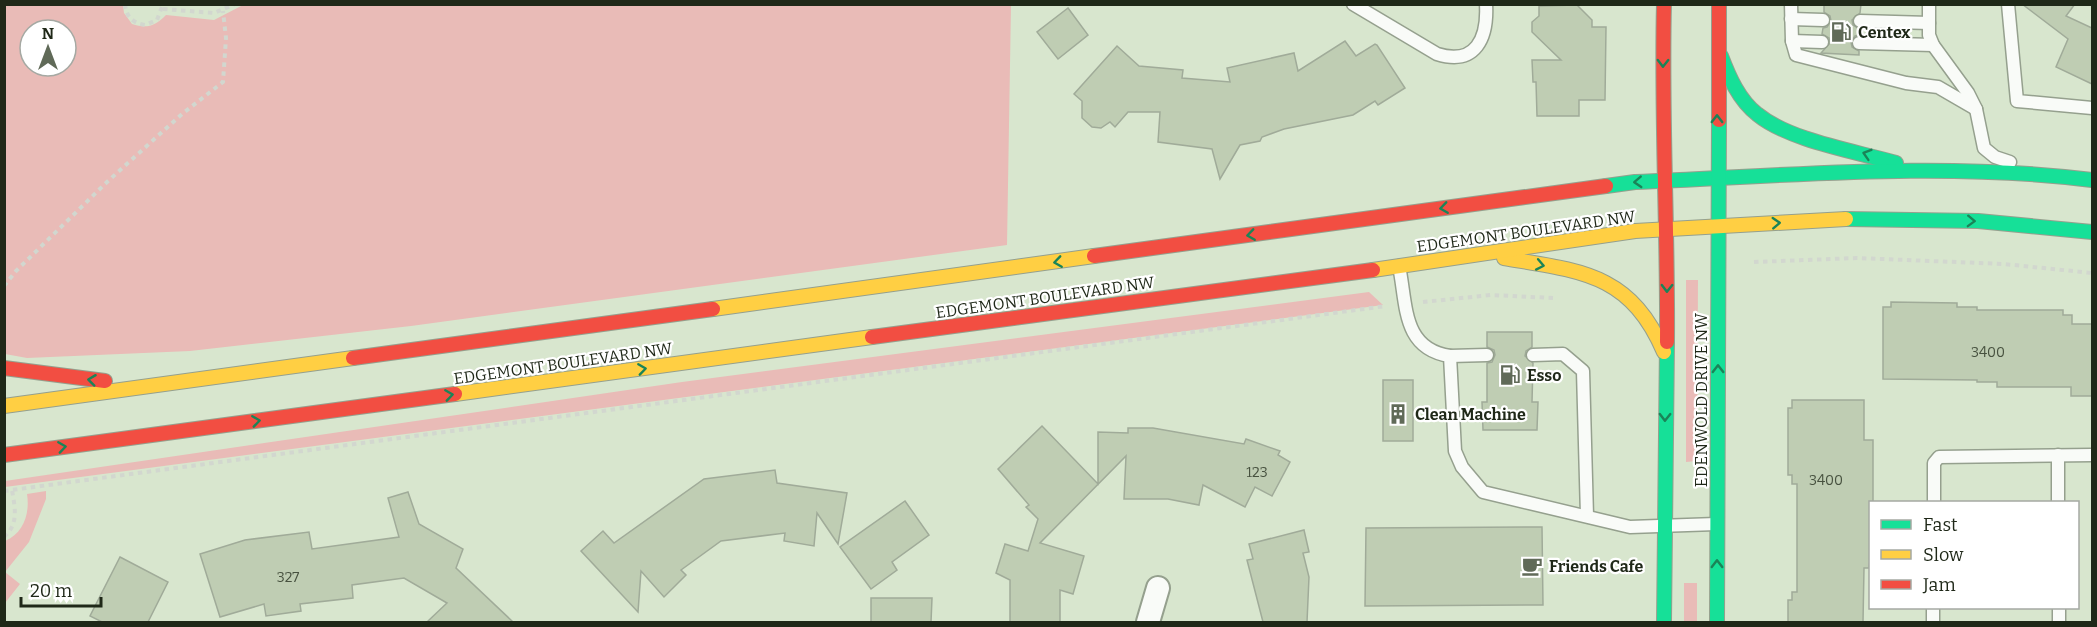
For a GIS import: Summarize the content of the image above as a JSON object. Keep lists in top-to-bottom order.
{
  "streets": {
    "main road": ["EDGEMONT BOULEVARD NW", "EDENWOLD DRIVE NW"]
  },
  "crossings": [
    ["EDGEMONT BOULEVARD NW", "EDENWOLD DRIVE NW"]
  ],
  "places": {
    "fuel station": ["Centex", "Esso"],
    "building": ["Clean Machine"],
    "cafe": ["Friends Cafe"]
  },
  "house_numbers": [
    "3400",
    "123",
    "3400",
    "327"
  ],
  "legend": ["Fast", "Slow", "Jam"],
  "scale_bar": "20 m",
  "north": "top"
}
